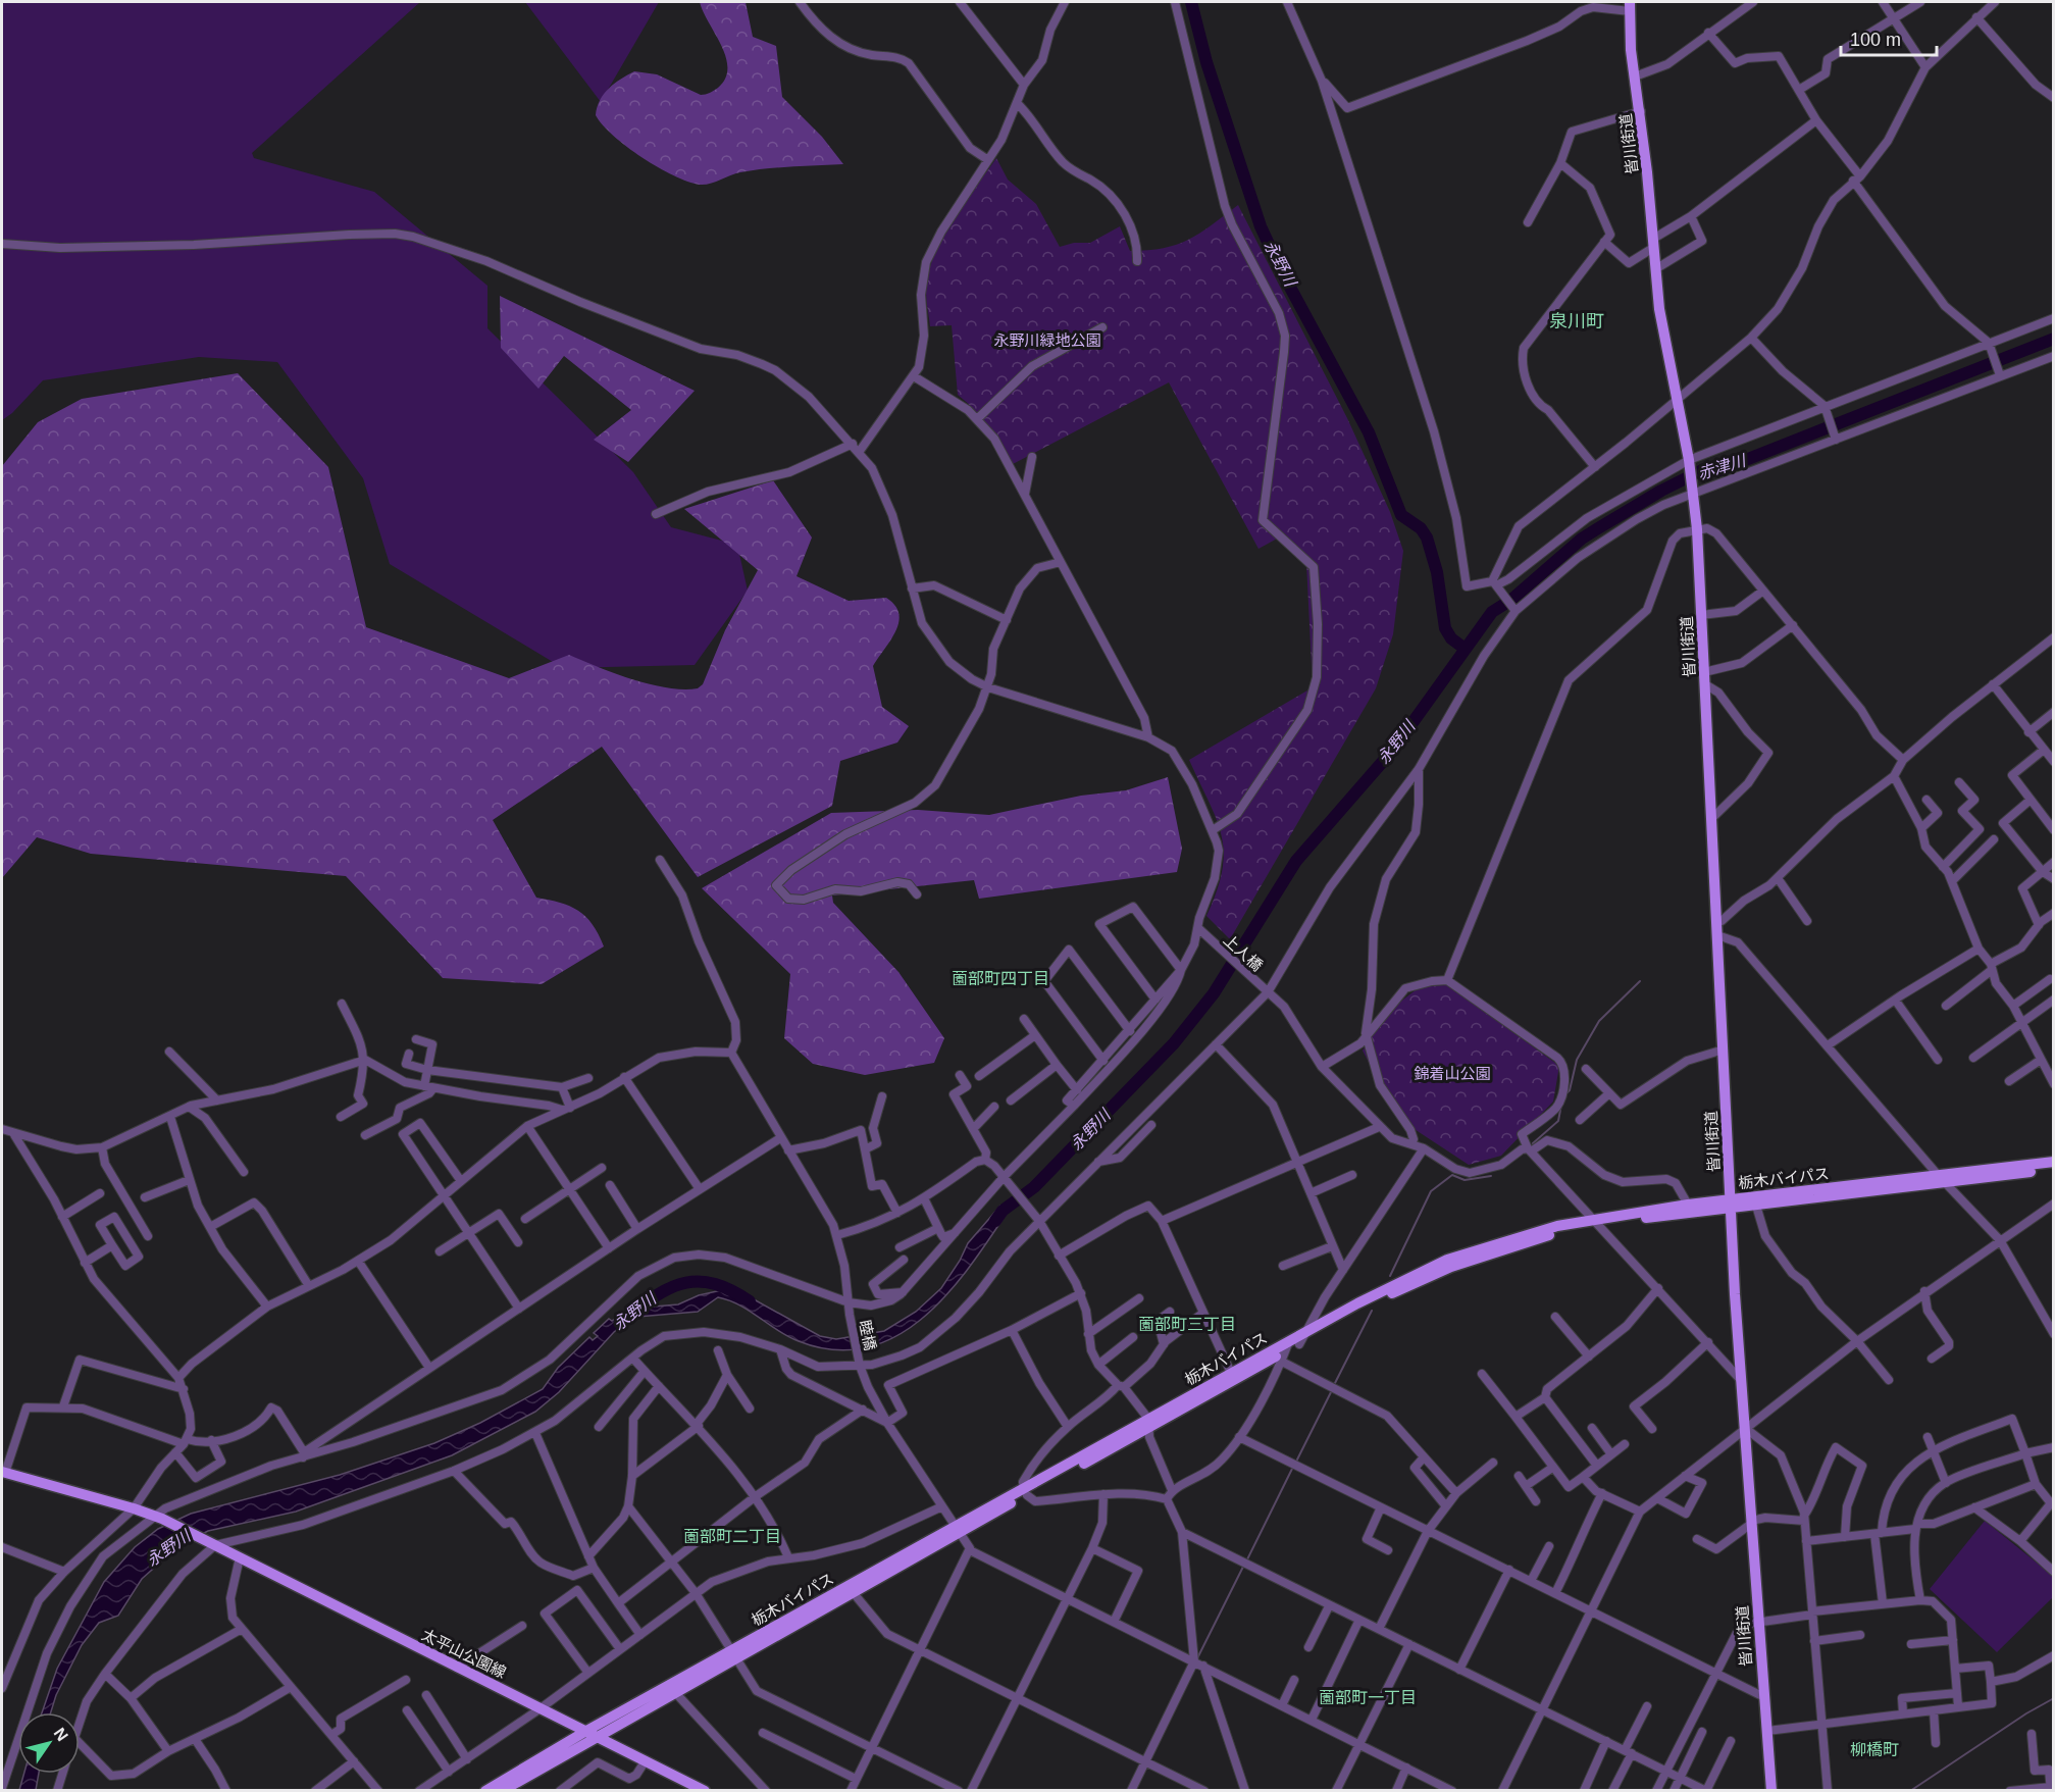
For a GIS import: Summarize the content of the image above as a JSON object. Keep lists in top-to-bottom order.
{
  "streets": {
    "main road": ["皆川街道", "栃木バイパス", "太平山公園線"],
    "street": ["上人橋", "睦橋"]
  },
  "crossings": [
    ["皆川街道", "栃木バイパス"],
    ["上人橋", "栃木バイパス"],
    ["栃木バイパス", "睦橋"],
    ["栃木バイパス", "太平山公園線"]
  ],
  "districts": [
    "泉川町",
    "薗部町四丁目",
    "薗部町三丁目",
    "薗部町二丁目",
    "薗部町一丁目",
    "柳橋町"
  ],
  "water": ["永野川", "赤津川"],
  "parks": ["永野川緑地公園", "錦着山公園"],
  "scale_bar": "100 m",
  "north": "top right"
}
